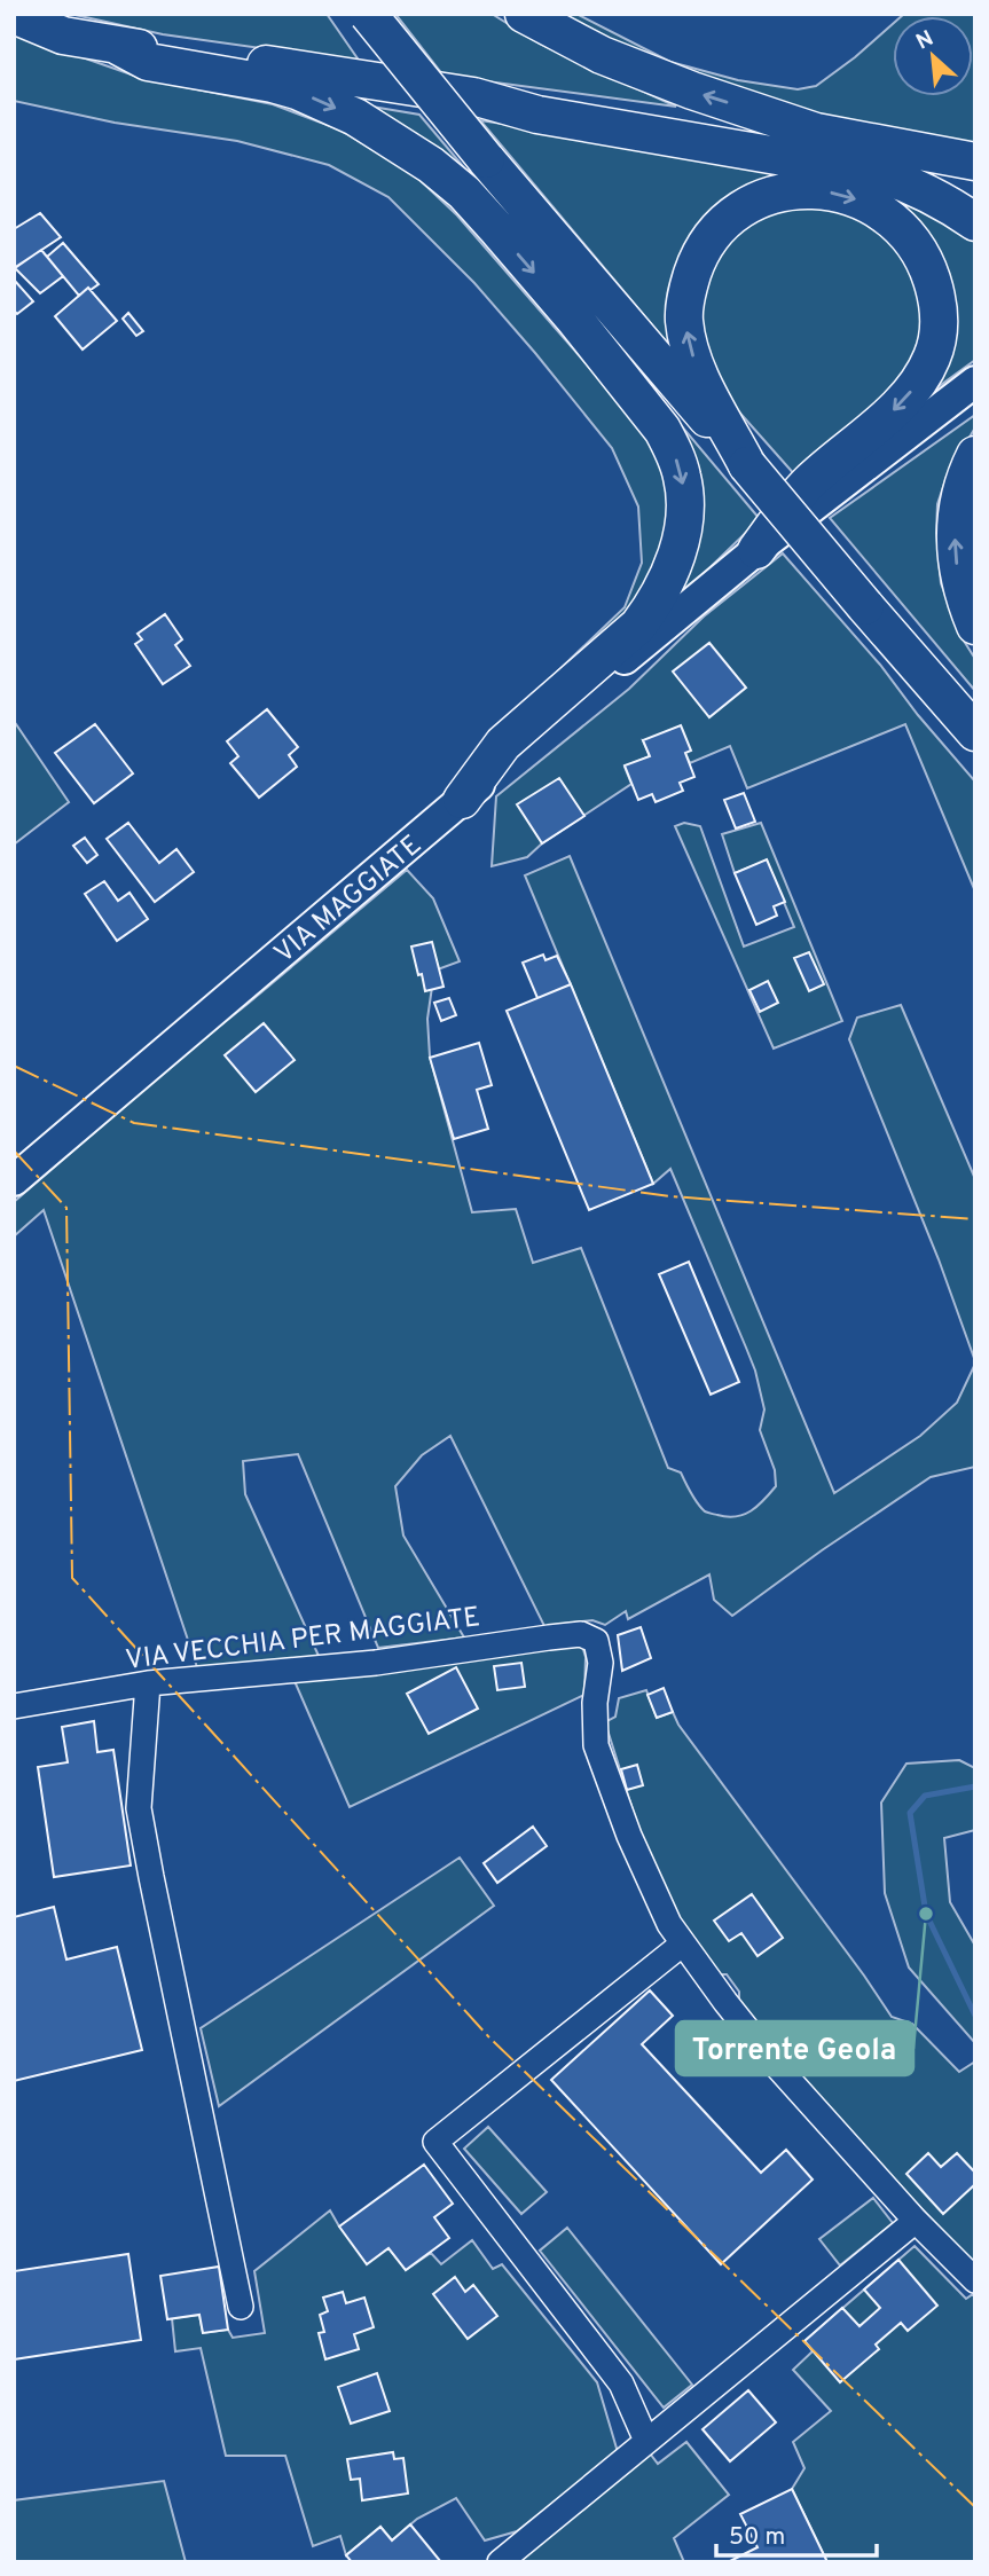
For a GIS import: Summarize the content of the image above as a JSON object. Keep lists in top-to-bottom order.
{
  "streets": {
    "main road": ["VIA MAGGIATE"],
    "street": ["VIA VECCHIA PER MAGGIATE"]
  },
  "places": ["Torrente Geola"],
  "scale_bar": "50 m",
  "north": "top left"
}
